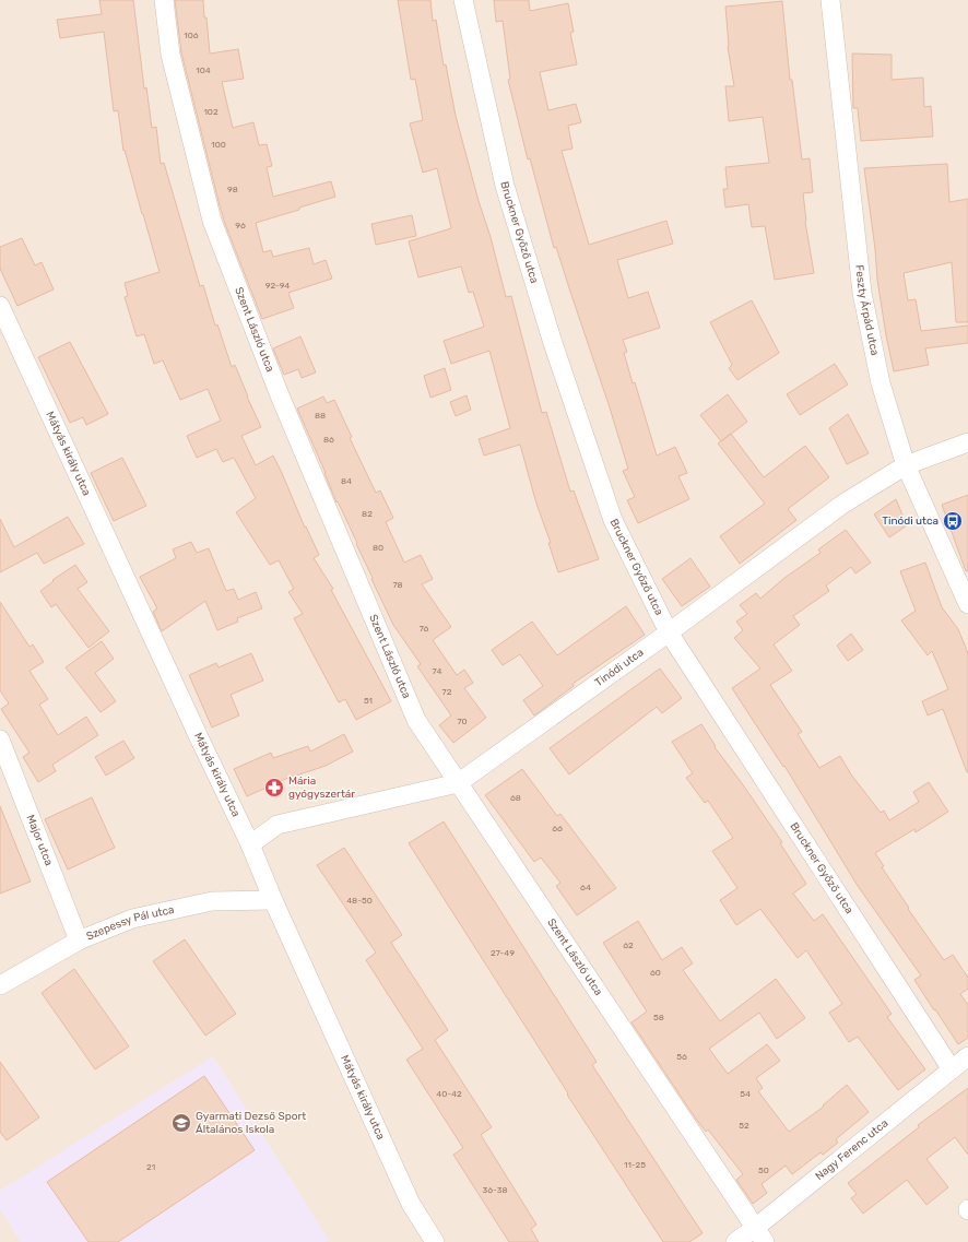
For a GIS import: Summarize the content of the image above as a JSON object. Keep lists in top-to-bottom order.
{
  "streets": {
    "street": [
      "Bruckner Győző utca",
      "Feszty Árpád utca",
      "Szent László utca",
      "Mátyás király utca",
      "Tinódi utca",
      "Major utca",
      "Szepessy Pál utca",
      "Nagy Ferenc utca"
    ]
  },
  "crossings": [
    ["Bruckner Győző utca", "Tinódi utca"],
    ["Bruckner Győző utca", "Nagy Ferenc utca"],
    ["Feszty Árpád utca", "Tinódi utca"],
    ["Szent László utca", "Tinódi utca"],
    ["Szent László utca", "Nagy Ferenc utca"],
    ["Mátyás király utca", "Tinódi utca"],
    ["Mátyás király utca", "Szepessy Pál utca"],
    ["Major utca", "Szepessy Pál utca"]
  ],
  "places": {
    "bus stop": ["Tinódi utca"],
    "pharmacy": ["Mária gyógyszertár"],
    "school or university": ["Gyarmati Dezső Sport Általános Iskola"]
  },
  "house_numbers": [
    "106",
    "104",
    "102",
    "100",
    "98",
    "96",
    "92-94",
    "88",
    "86",
    "84",
    "82",
    "80",
    "78",
    "76",
    "74",
    "72",
    "51",
    "70",
    "68",
    "66",
    "64",
    "48-50",
    "62",
    "27-49",
    "60",
    "58",
    "56",
    "40-42",
    "54",
    "52",
    "11-25",
    "21",
    "50",
    "36-38"
  ]
}
